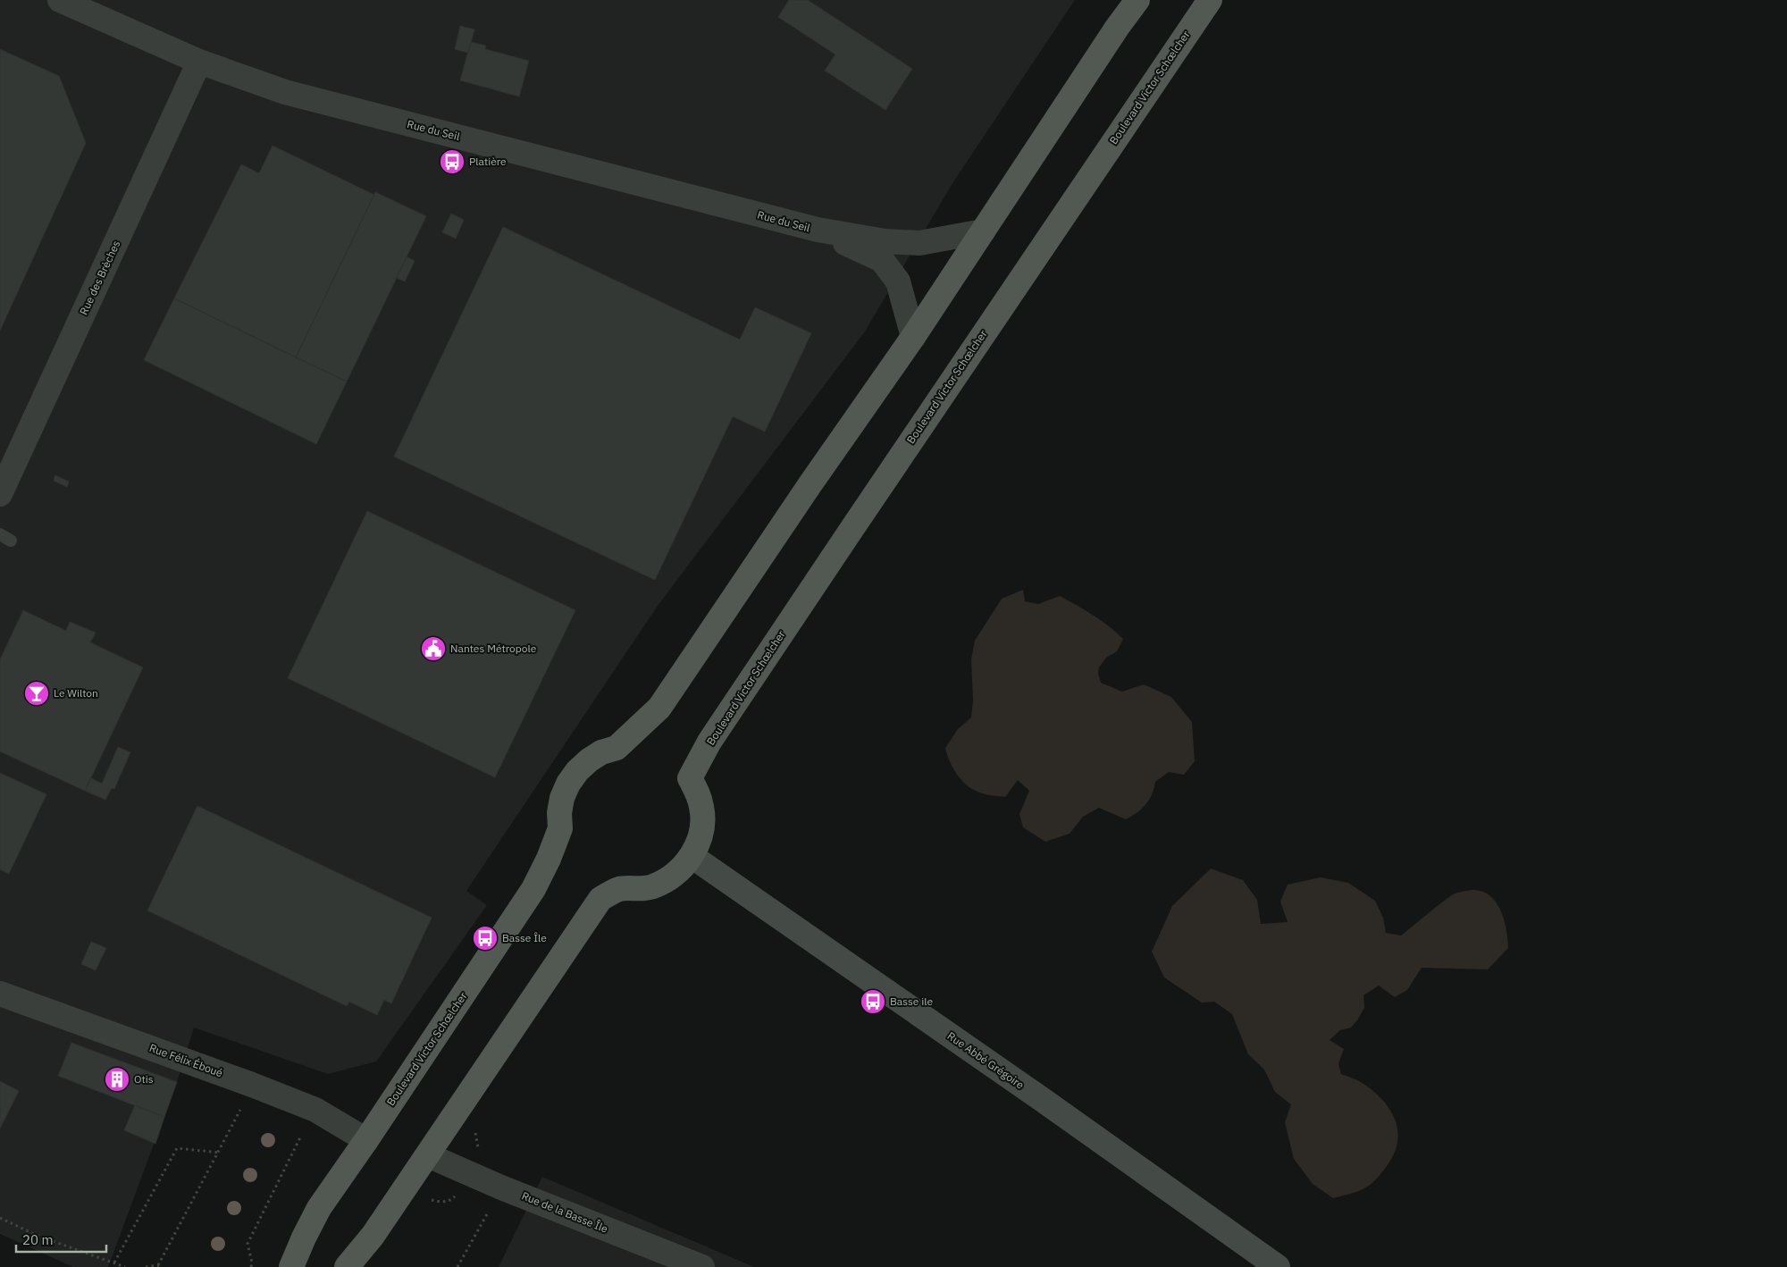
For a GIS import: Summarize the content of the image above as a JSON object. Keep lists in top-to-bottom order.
{
  "streets": {
    "main road": ["Boulevard Victor Schœlcher"],
    "street": [
      "Rue du Seil",
      "Rue des Brèches",
      "Rue Félix Éboué",
      "Rue Abbé Grégoire",
      "Rue de la Basse Île"
    ]
  },
  "crossings": [
    ["Boulevard Victor Schœlcher", "Rue du Seil"],
    ["Boulevard Victor Schœlcher", "Rue Félix Éboué"],
    ["Boulevard Victor Schœlcher", "Rue Abbé Grégoire"],
    ["Rue du Seil", "Rue des Brèches"]
  ],
  "places": {
    "bus stop": ["Platière", "Basse Île", "Basse ile"],
    "public building": ["Nantes Métropole"],
    "bar": ["Le Wilton"],
    "building": ["Otis"]
  },
  "scale_bar": "20 m"
}
